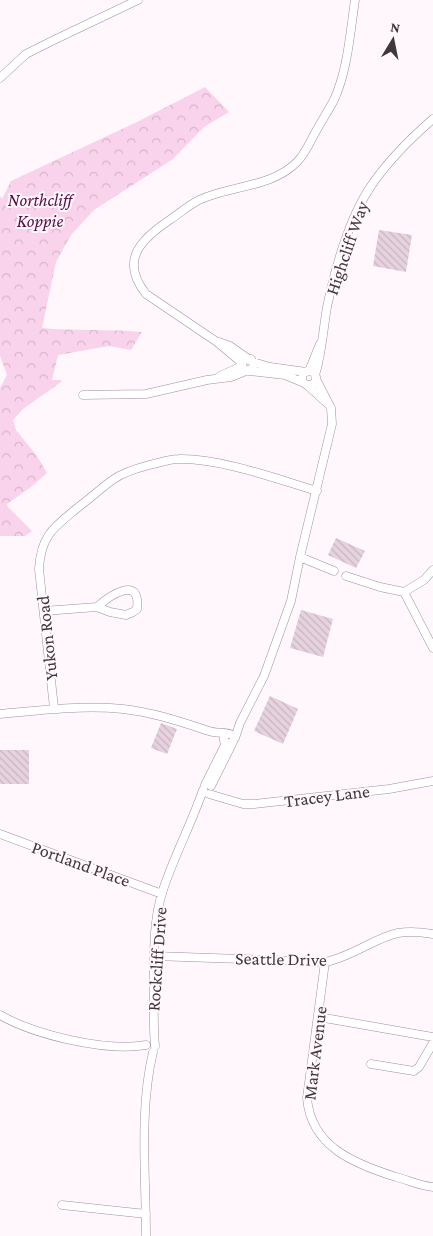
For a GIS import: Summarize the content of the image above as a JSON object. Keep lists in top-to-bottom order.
{
  "streets": {
    "street": [
      "Highcliff Way",
      "Yukon Road",
      "Tracey Lane",
      "Portland Place",
      "Rockcliff Drive",
      "Seattle Drive",
      "Mark Avenue"
    ]
  },
  "crossings": [
    ["Tracey Lane", "Rockcliff Drive"],
    ["Portland Place", "Rockcliff Drive"],
    ["Rockcliff Drive", "Seattle Drive"],
    ["Seattle Drive", "Mark Avenue"]
  ],
  "parks": ["Northcliff Koppie"],
  "north": "top"
}
